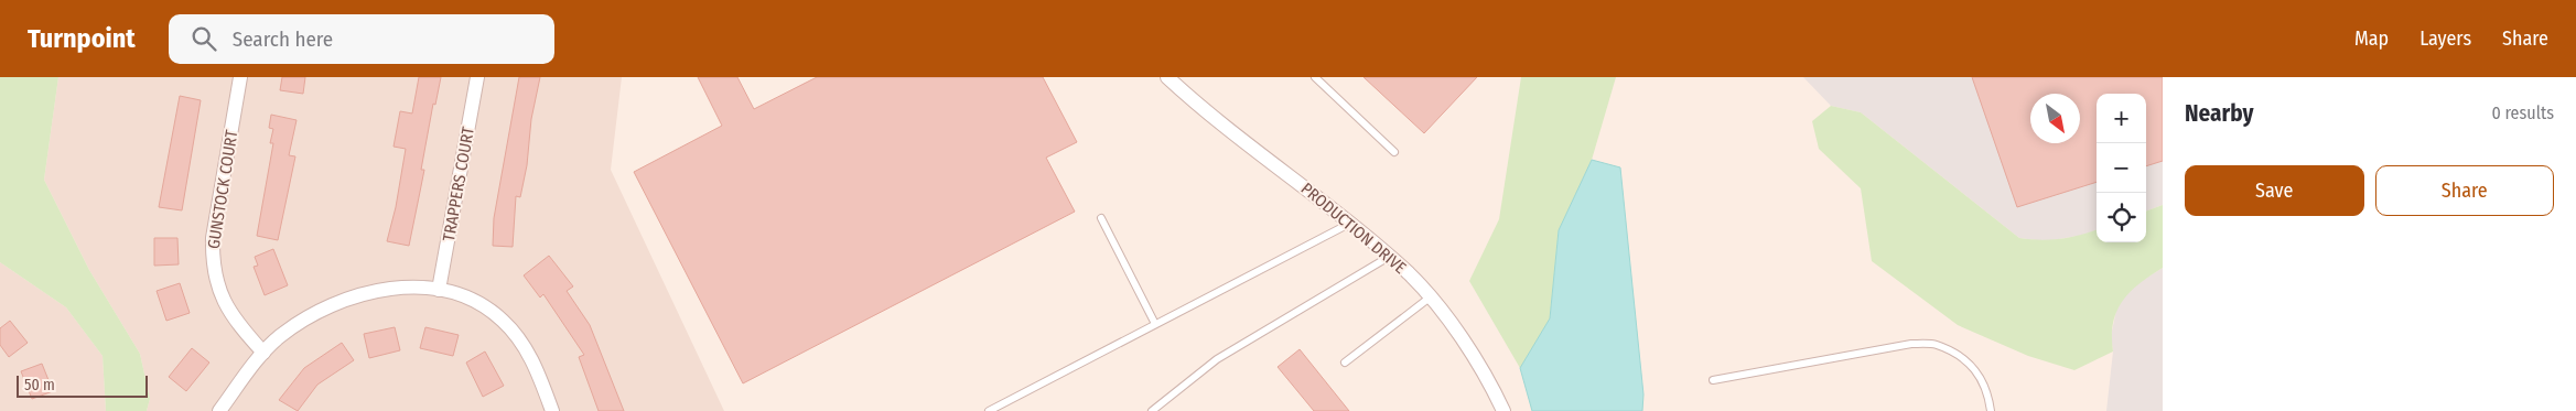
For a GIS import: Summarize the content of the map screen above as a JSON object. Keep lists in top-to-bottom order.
{
  "streets": {
    "street": ["TRAPPERS COURT", "GUNSTOCK COURT", "PRODUCTION DRIVE"]
  },
  "scale_bar": "50 m",
  "north": "bottom right",
  "page": {
    "header": "Turnpoint",
    "search": "Search here",
    "nav": ["Map", "Layers", "Share"],
    "heading": ["Nearby", "0 results"],
    "map_buttons": ["+", "−"],
    "buttons": ["Save", "Share"],
    "scale": "50 m"
  }
}
